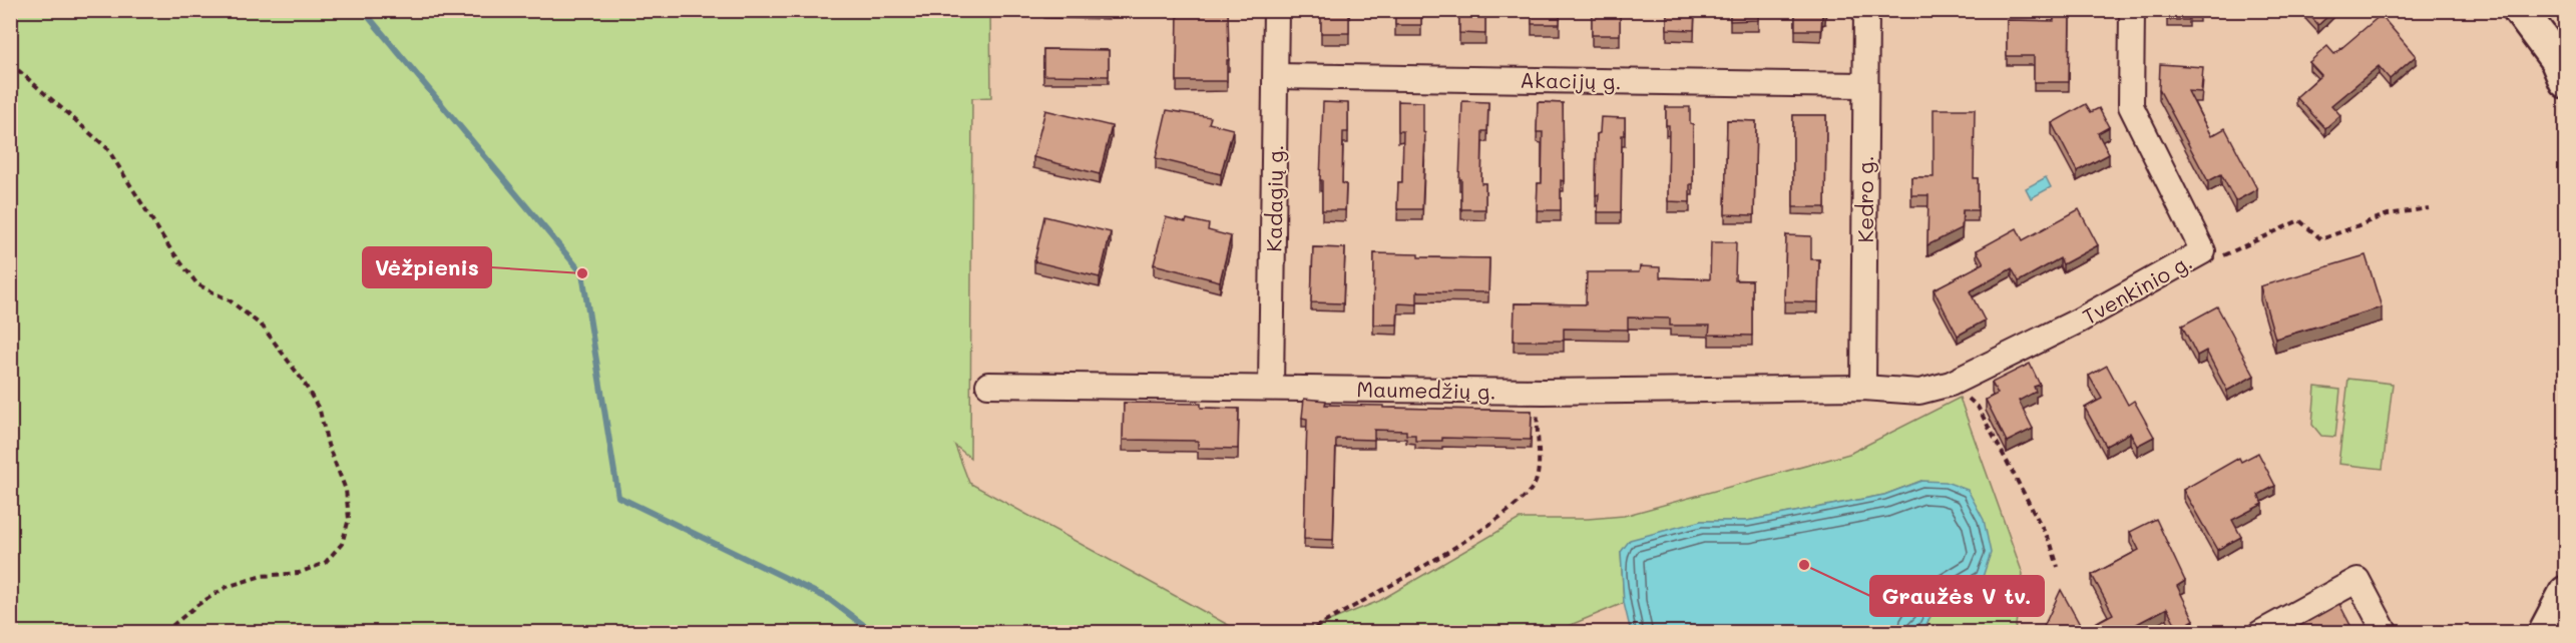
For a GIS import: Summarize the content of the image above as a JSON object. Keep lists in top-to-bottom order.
{
  "streets": {
    "street": [
      "Akacijų g.",
      "Kadagių g.",
      "Kedro g.",
      "Tvenkinio g.",
      "Maumedžių g."
    ]
  },
  "crossings": [
    ["Akacijų g.", "Kadagių g."],
    ["Akacijų g.", "Kedro g."],
    ["Kadagių g.", "Maumedžių g."],
    ["Kedro g.", "Tvenkinio g."],
    ["Kedro g.", "Maumedžių g."],
    ["Tvenkinio g.", "Maumedžių g."]
  ],
  "places": ["Vėžpienis", "Graužės V tv."]
}
